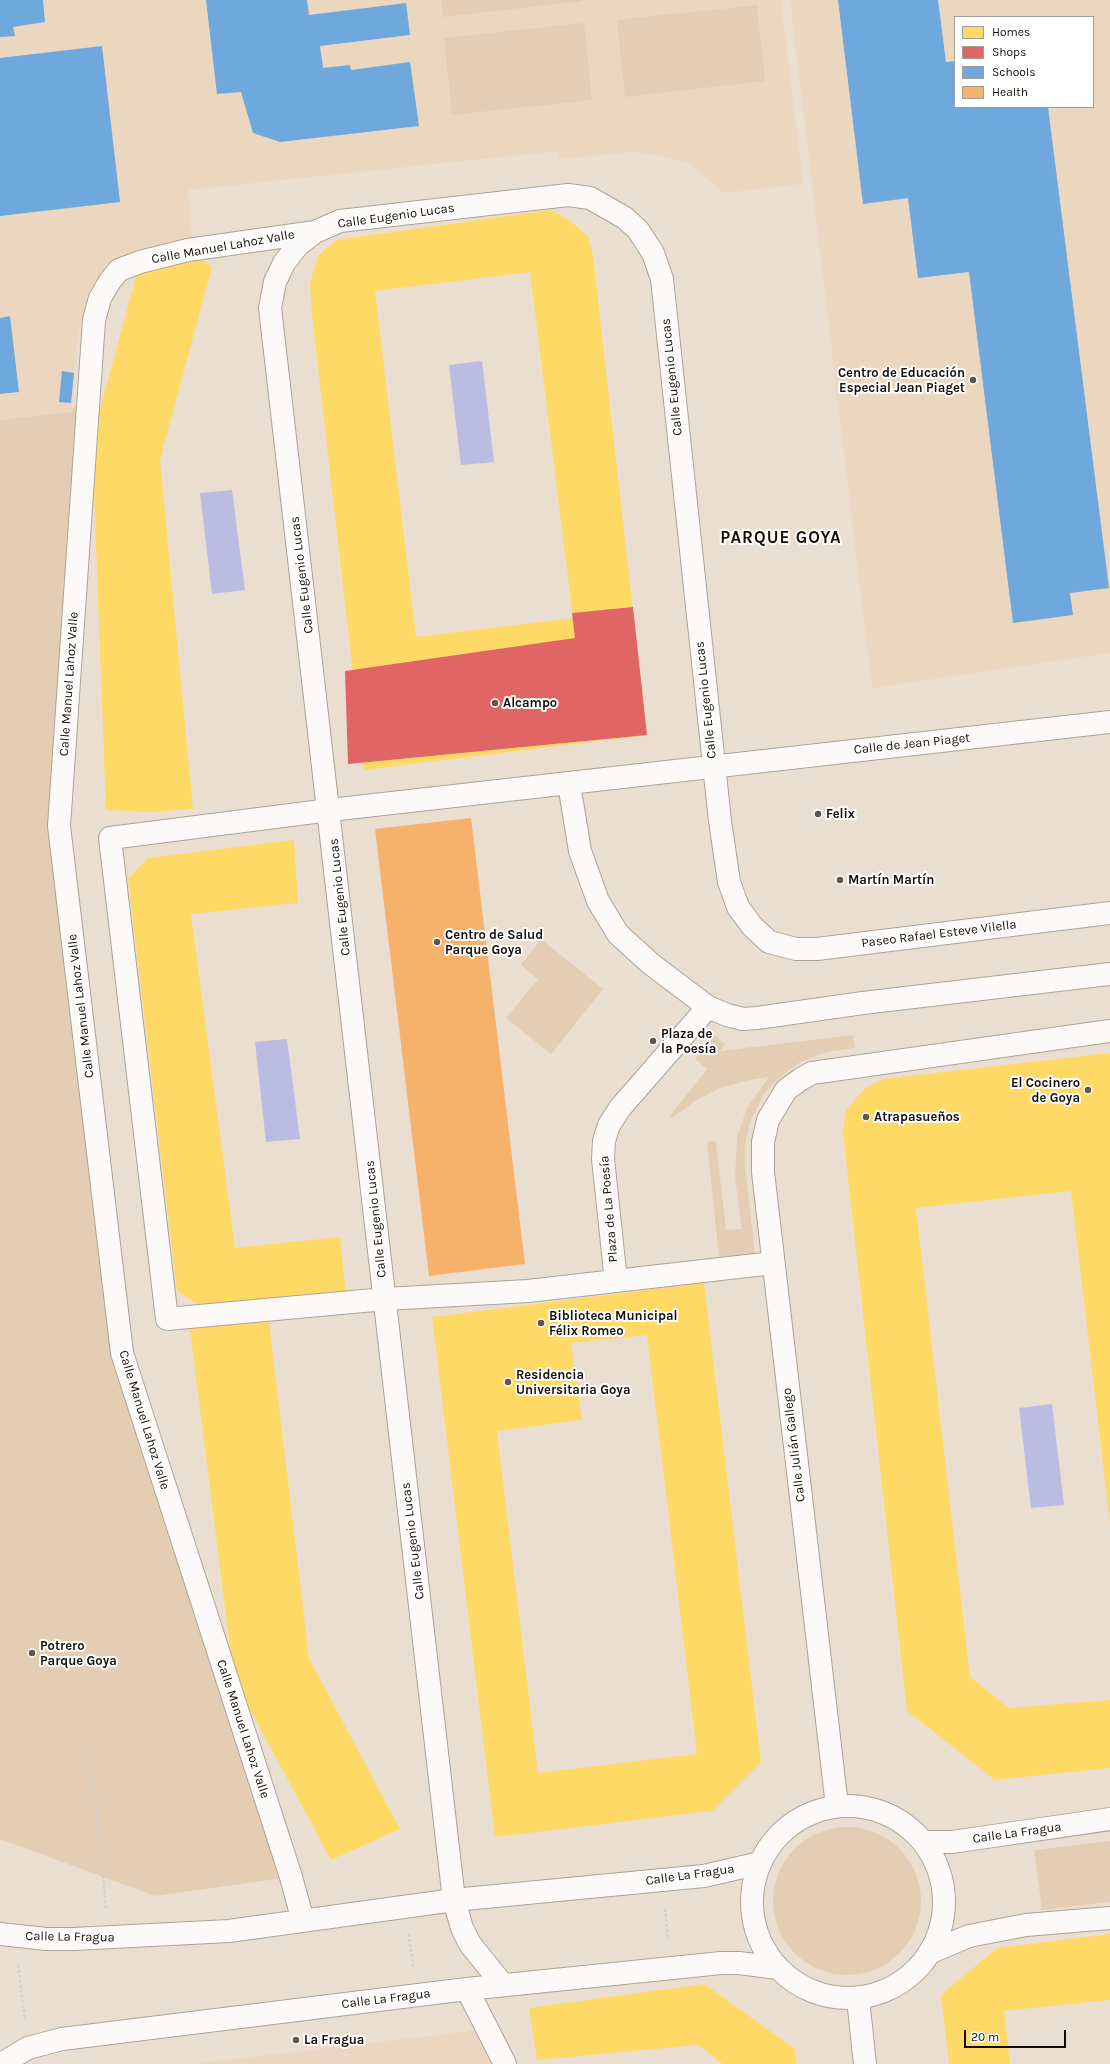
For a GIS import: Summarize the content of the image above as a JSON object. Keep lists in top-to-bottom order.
{
  "streets": {
    "street": [
      "Calle Eugenio Lucas",
      "Calle Manuel Lahoz Valle",
      "Calle de Jean Piaget",
      "Paseo Rafael Esteve Vilella",
      "Plaza de La Poesía",
      "Calle Julián Gallego",
      "Calle La Fragua"
    ]
  },
  "crossings": [
    ["Calle Eugenio Lucas", "Calle Manuel Lahoz Valle"],
    ["Calle Eugenio Lucas", "Calle de Jean Piaget"],
    ["Calle Eugenio Lucas", "Paseo Rafael Esteve Vilella"],
    ["Calle Eugenio Lucas", "Calle La Fragua"],
    ["Calle Manuel Lahoz Valle", "Calle La Fragua"]
  ],
  "districts": ["PARQUE GOYA"],
  "places": [
    "Centro de Educación Especial Jean Piaget",
    "Alcampo",
    "Felix",
    "Martín Martín",
    "Centro de Salud Parque Goya",
    "Plaza de la Poesía",
    "El Cocinero de Goya",
    "Atrapasueños",
    "Biblioteca Municipal Félix Romeo",
    "Residencia Universitaria Goya",
    "Potrero Parque Goya",
    "La Fragua"
  ],
  "legend": [
    "Homes",
    "Shops",
    "Schools",
    "Health"
  ],
  "scale_bar": "20 m"
}
